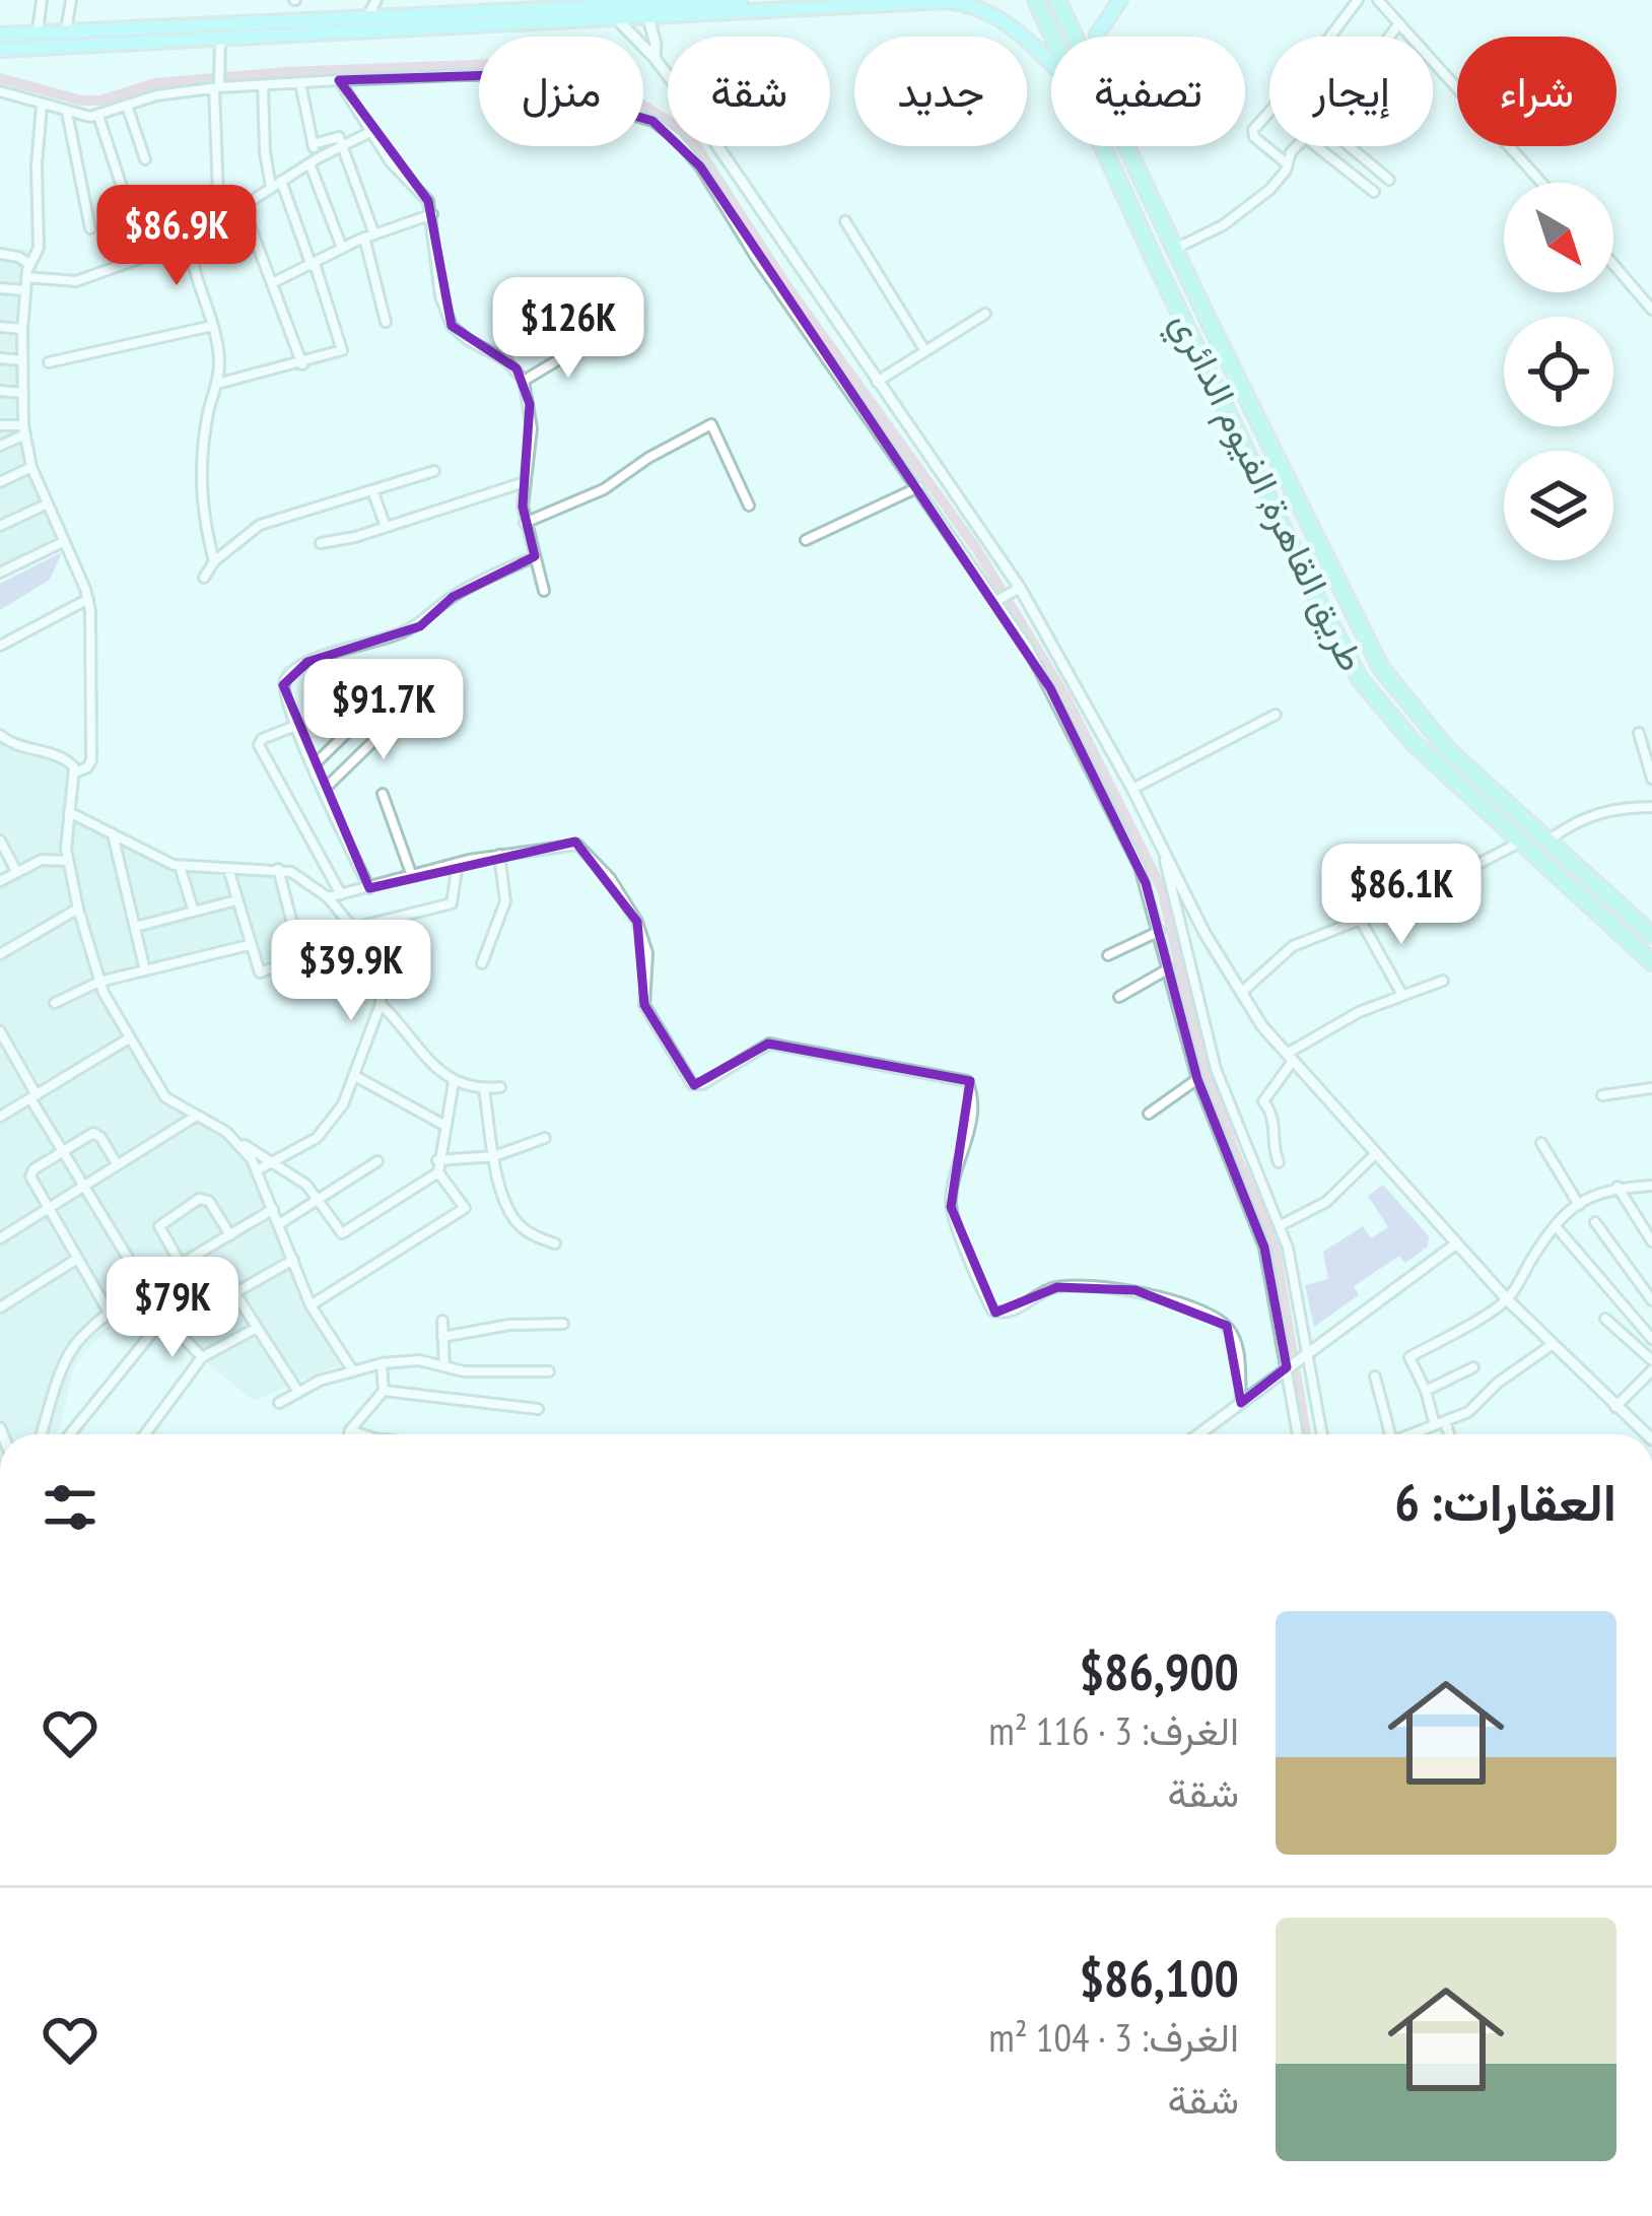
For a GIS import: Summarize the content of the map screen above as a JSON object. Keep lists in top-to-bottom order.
{
  "streets": {
    "highway": ["طريق القاهرة, الفيوم الدائري"]
  },
  "north": "bottom right",
  "page": {
    "chip": [
      "شراء",
      "إيجار",
      "تصفية",
      "جديد",
      "شقة",
      "منزل"
    ],
    "price": [
      "$86.9K",
      "$126K",
      "$91.7K",
      "$86.1K",
      "$39.9K",
      "$79K"
    ],
    "heading": "العقارات: 6",
    "list": [
      {
        "name": "$86,900",
        "note": "الغرف: 3 · 116 m² · شقة"
      },
      {
        "name": "$86,100",
        "note": "الغرف: 3 · 104 m² · شقة"
      }
    ]
  }
}
